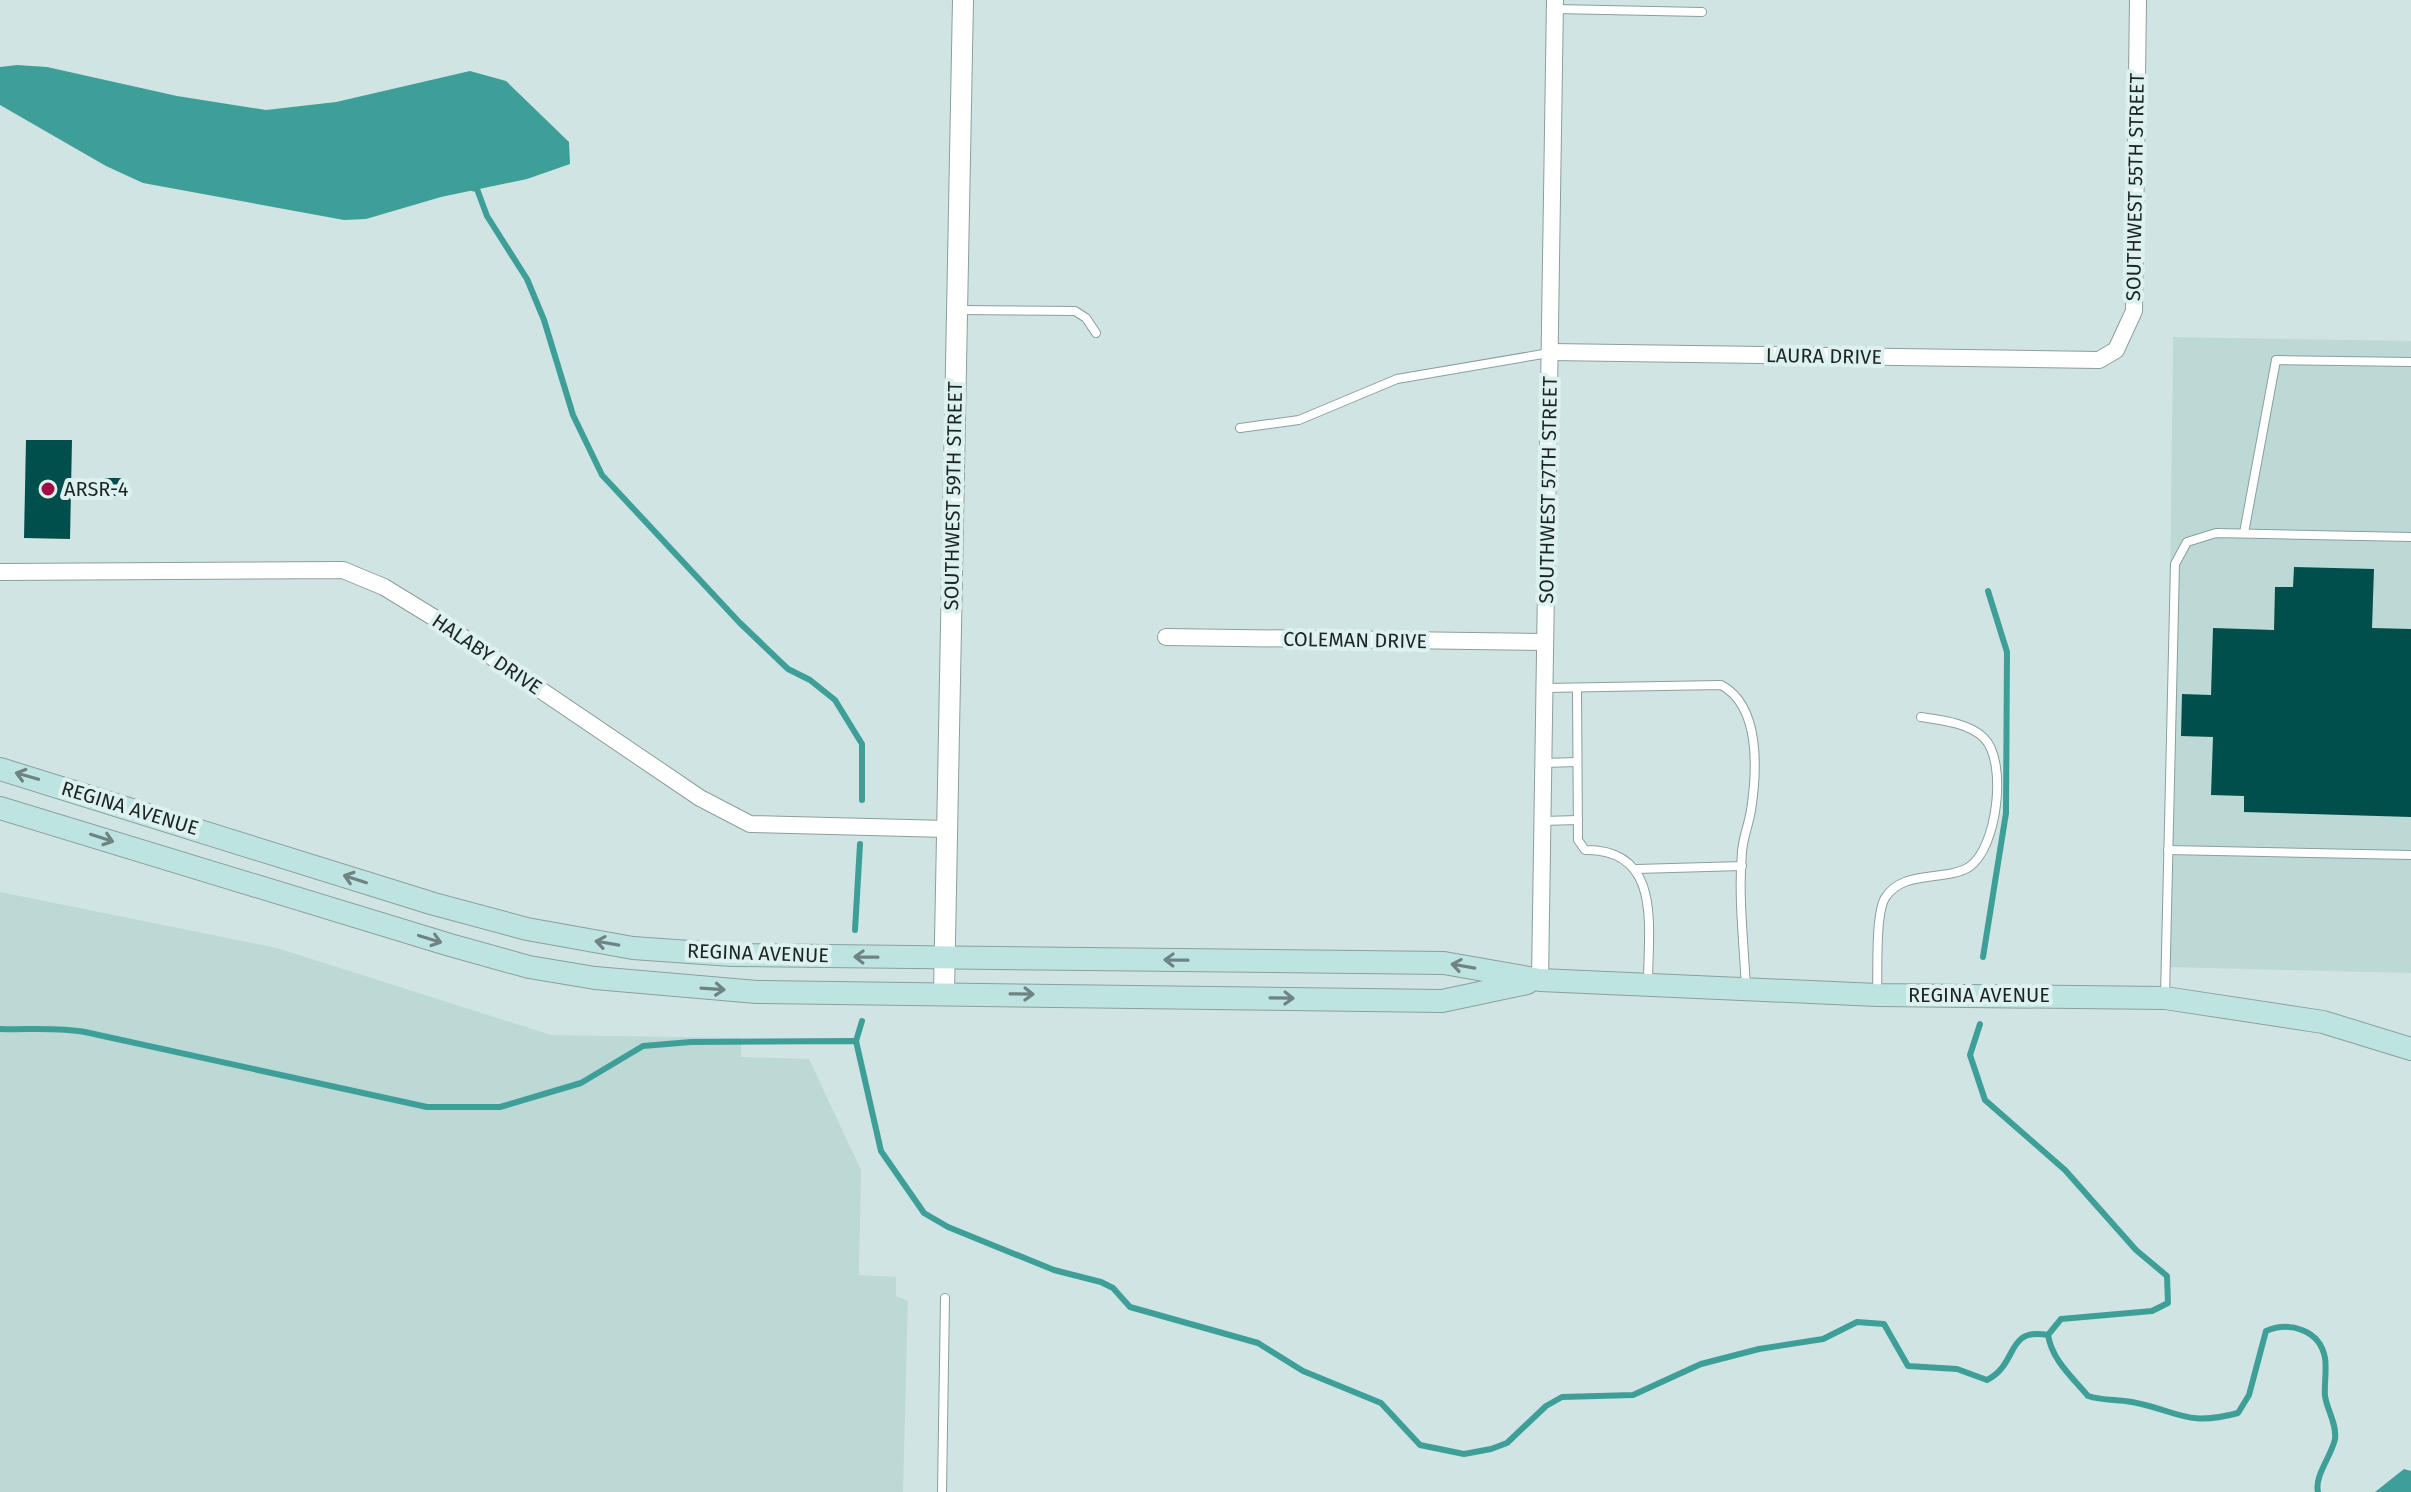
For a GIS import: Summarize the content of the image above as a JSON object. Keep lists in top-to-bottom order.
{
  "streets": {
    "main road": ["REGINA AVENUE"],
    "street": [
      "SOUTHWEST 55TH STREET",
      "LAURA DRIVE",
      "SOUTHWEST 57TH STREET",
      "SOUTHWEST 59TH STREET",
      "COLEMAN DRIVE",
      "HALABY DRIVE"
    ]
  },
  "crossings": [
    ["SOUTHWEST 55TH STREET", "LAURA DRIVE"],
    ["LAURA DRIVE", "SOUTHWEST 57TH STREET"],
    ["SOUTHWEST 57TH STREET", "COLEMAN DRIVE"],
    ["SOUTHWEST 57TH STREET", "REGINA AVENUE"],
    ["SOUTHWEST 59TH STREET", "HALABY DRIVE"],
    ["SOUTHWEST 59TH STREET", "REGINA AVENUE"]
  ],
  "places": ["ARSR-4"]
}
